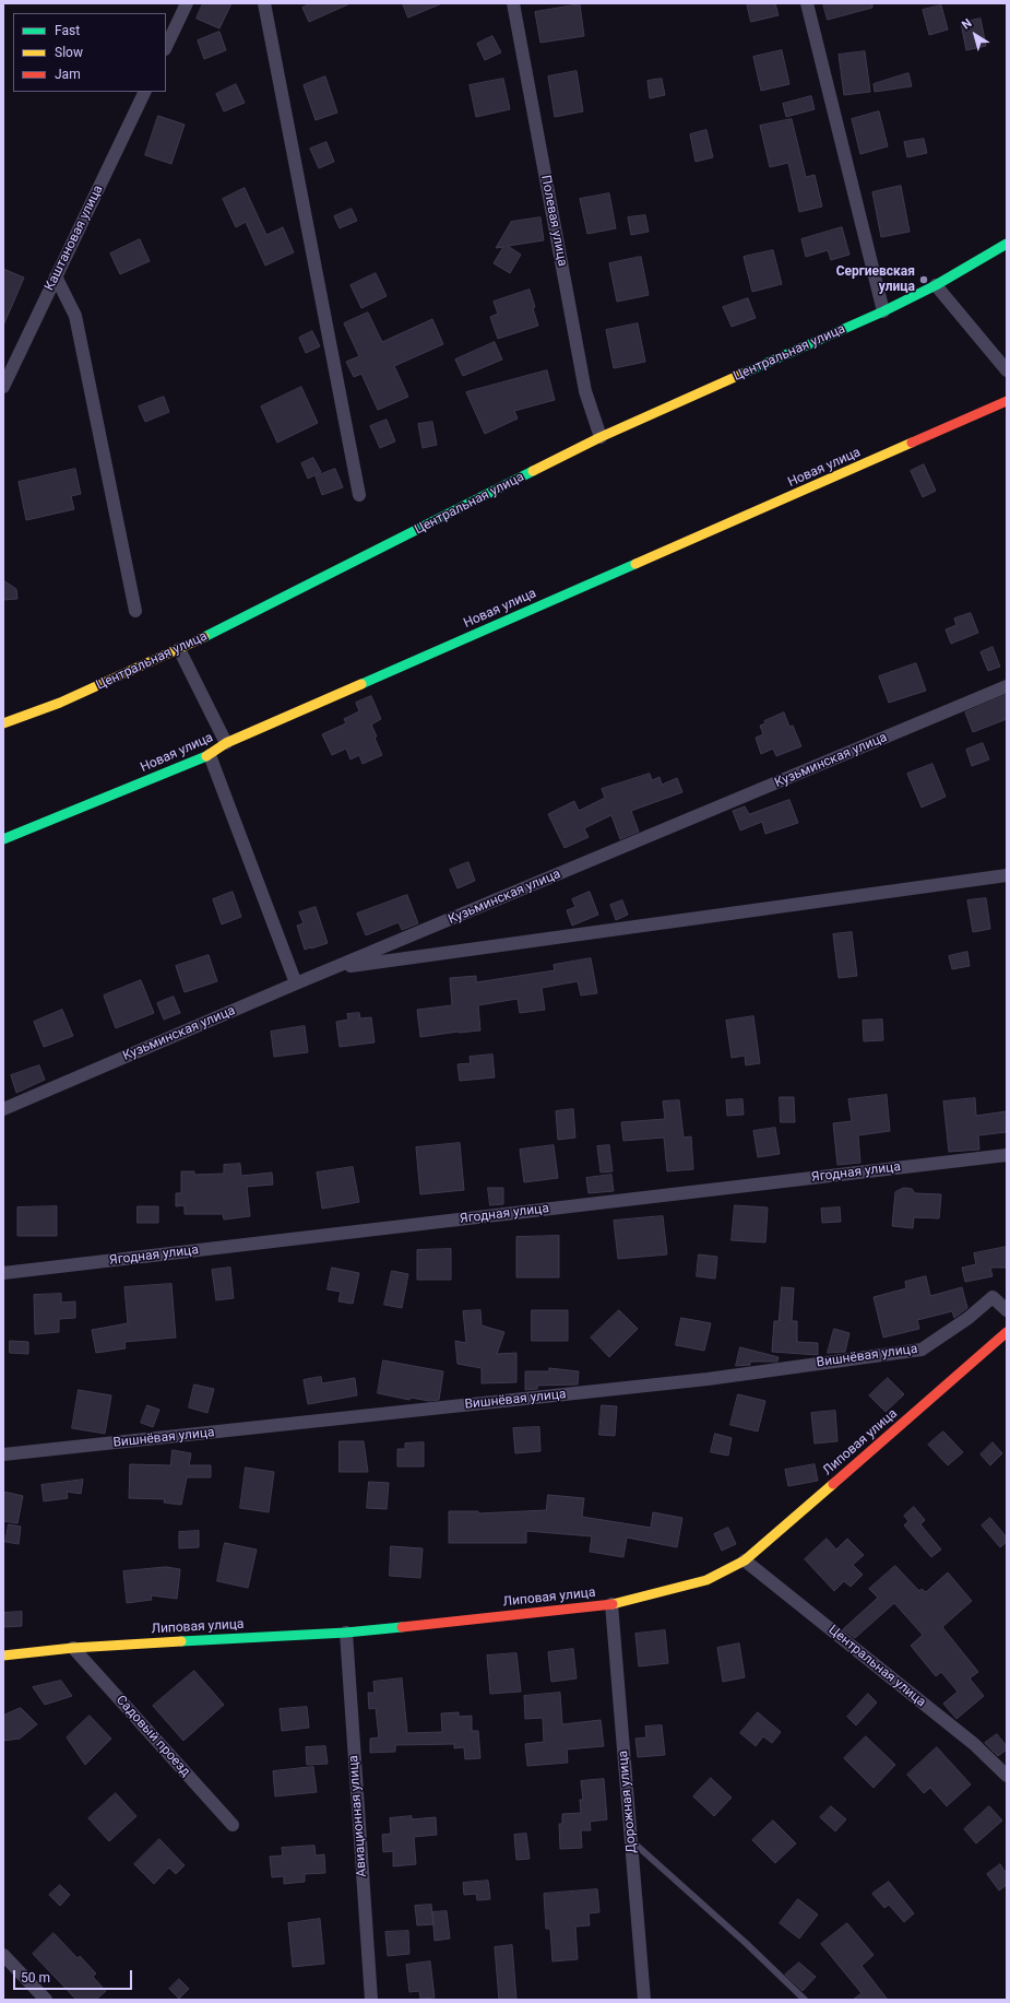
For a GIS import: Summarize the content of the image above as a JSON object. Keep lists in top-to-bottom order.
{
  "streets": {
    "street": [
      "Полевая улица",
      "Каштановая улица",
      "Центральная улица",
      "Новая улица",
      "Кузьминская улица",
      "Ягодная улица",
      "Вишнёвая улица",
      "Липовая улица",
      "Садовый проезд",
      "Дорожная улица",
      "Авиационная улица"
    ]
  },
  "crossings": [
    ["Полевая улица", "Центральная улица"],
    ["Центральная улица", "Липовая улица"],
    ["Липовая улица", "Садовый проезд"],
    ["Липовая улица", "Дорожная улица"],
    ["Липовая улица", "Авиационная улица"]
  ],
  "places": ["Сергиевская улица"],
  "legend": ["Fast", "Slow", "Jam"],
  "scale_bar": "50 m",
  "north": "top left"
}
